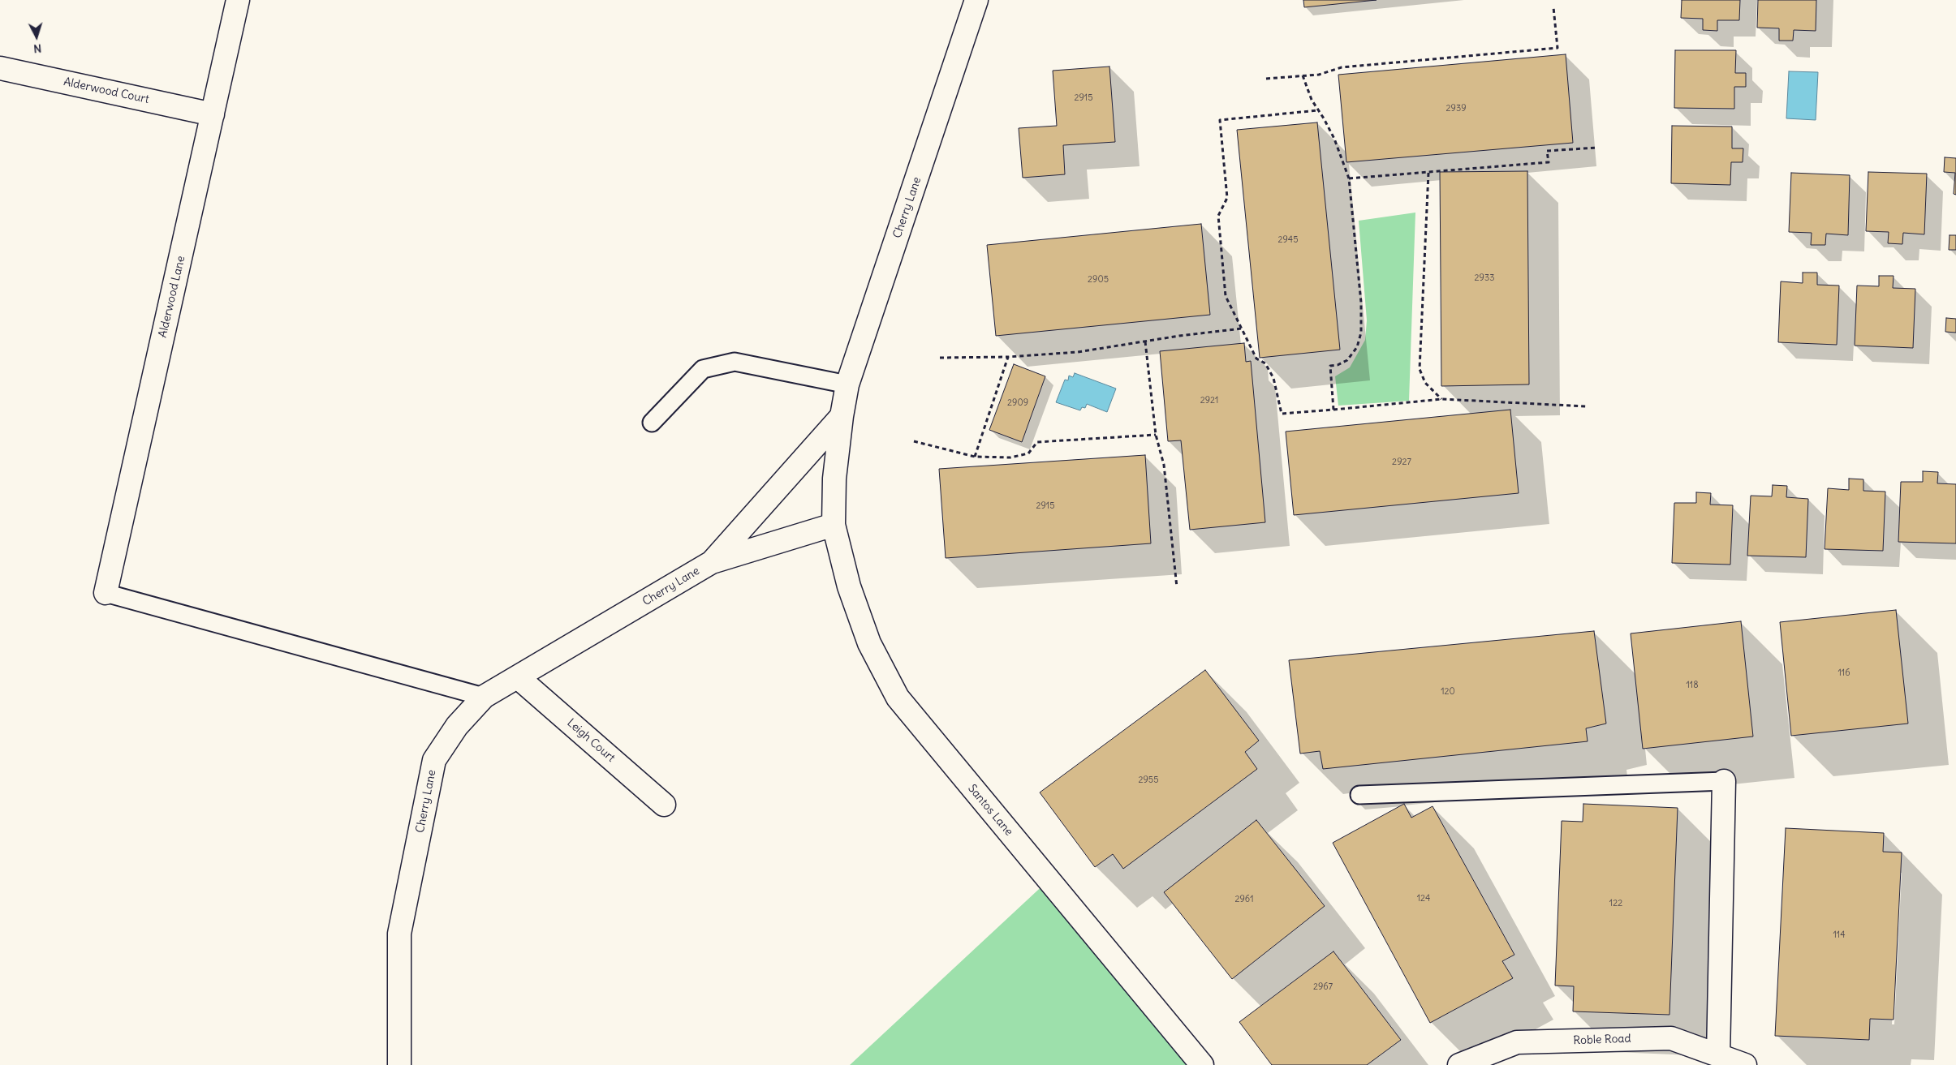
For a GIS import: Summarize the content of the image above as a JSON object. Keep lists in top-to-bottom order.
{
  "streets": {
    "street": [
      "Alderwood Court",
      "Cherry Lane",
      "Alderwood Lane",
      "Leigh Court",
      "Santos Lane",
      "Roble Road"
    ]
  },
  "crossings": [
    ["Alderwood Court", "Alderwood Lane"],
    ["Cherry Lane", "Leigh Court"],
    ["Cherry Lane", "Santos Lane"]
  ],
  "house_numbers": [
    "2915",
    "2939",
    "2945",
    "2933",
    "2905",
    "2921",
    "2909",
    "2927",
    "2915",
    "116",
    "118",
    "120",
    "2955",
    "124",
    "2961",
    "122",
    "114",
    "2967"
  ],
  "north": "bottom"
}
